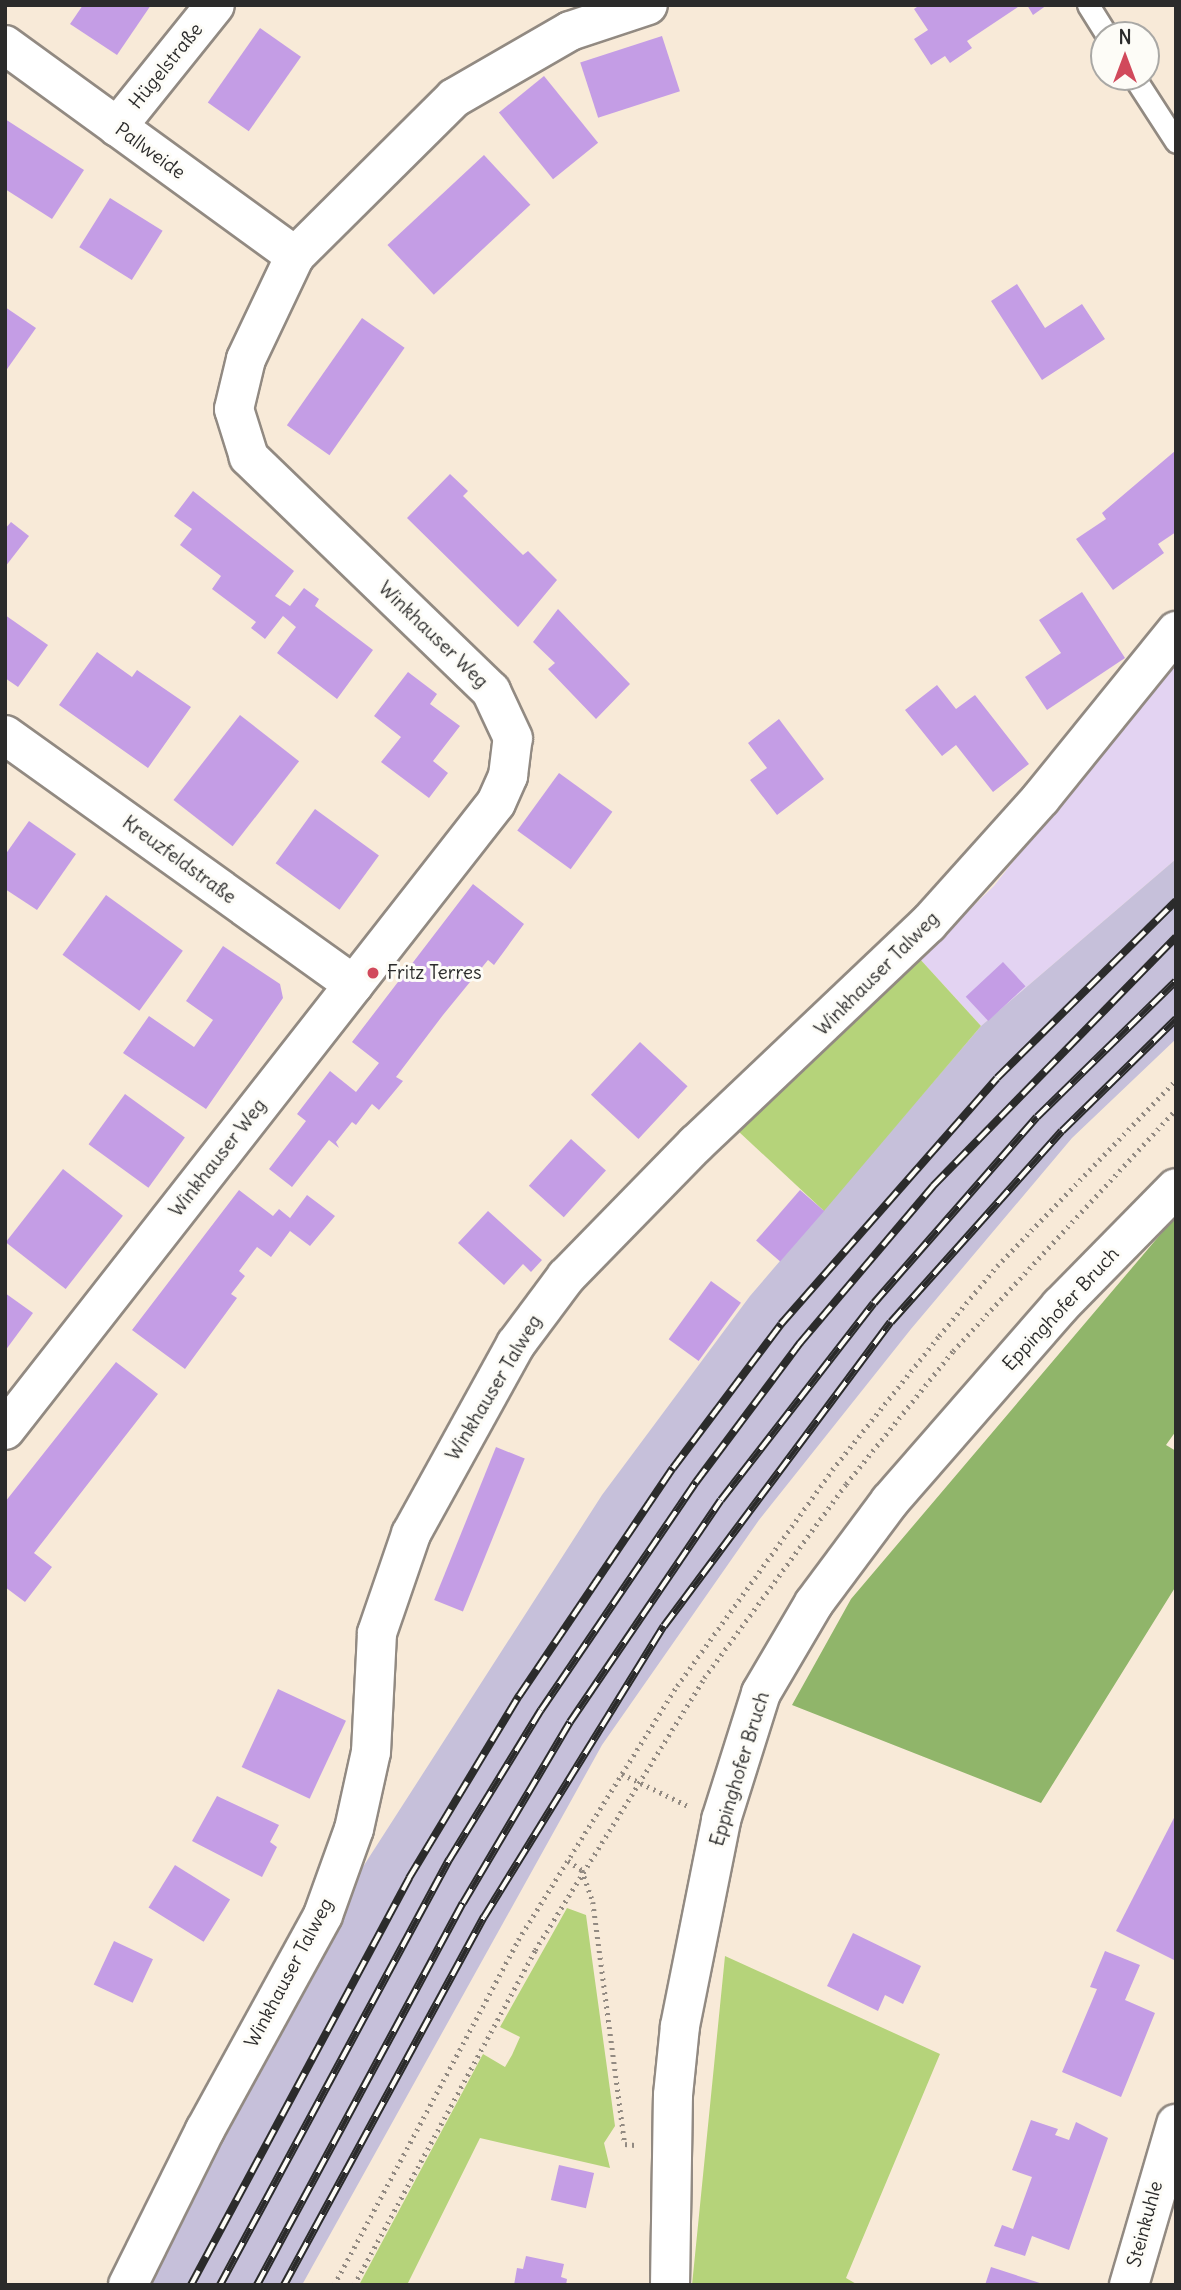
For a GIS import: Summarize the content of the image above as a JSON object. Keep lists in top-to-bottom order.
{
  "streets": {
    "street": [
      "Hügelstraße",
      "Pallweide",
      "Winkhauser Weg",
      "Kreuzfeldstraße",
      "Winkhauser Talweg",
      "Eppinghofer Bruch",
      "Steinkuhle"
    ]
  },
  "crossings": [
    ["Hügelstraße", "Pallweide"],
    ["Pallweide", "Winkhauser Weg"],
    ["Winkhauser Weg", "Kreuzfeldstraße"]
  ],
  "places": ["Fritz Terres"],
  "north": "top"
}
